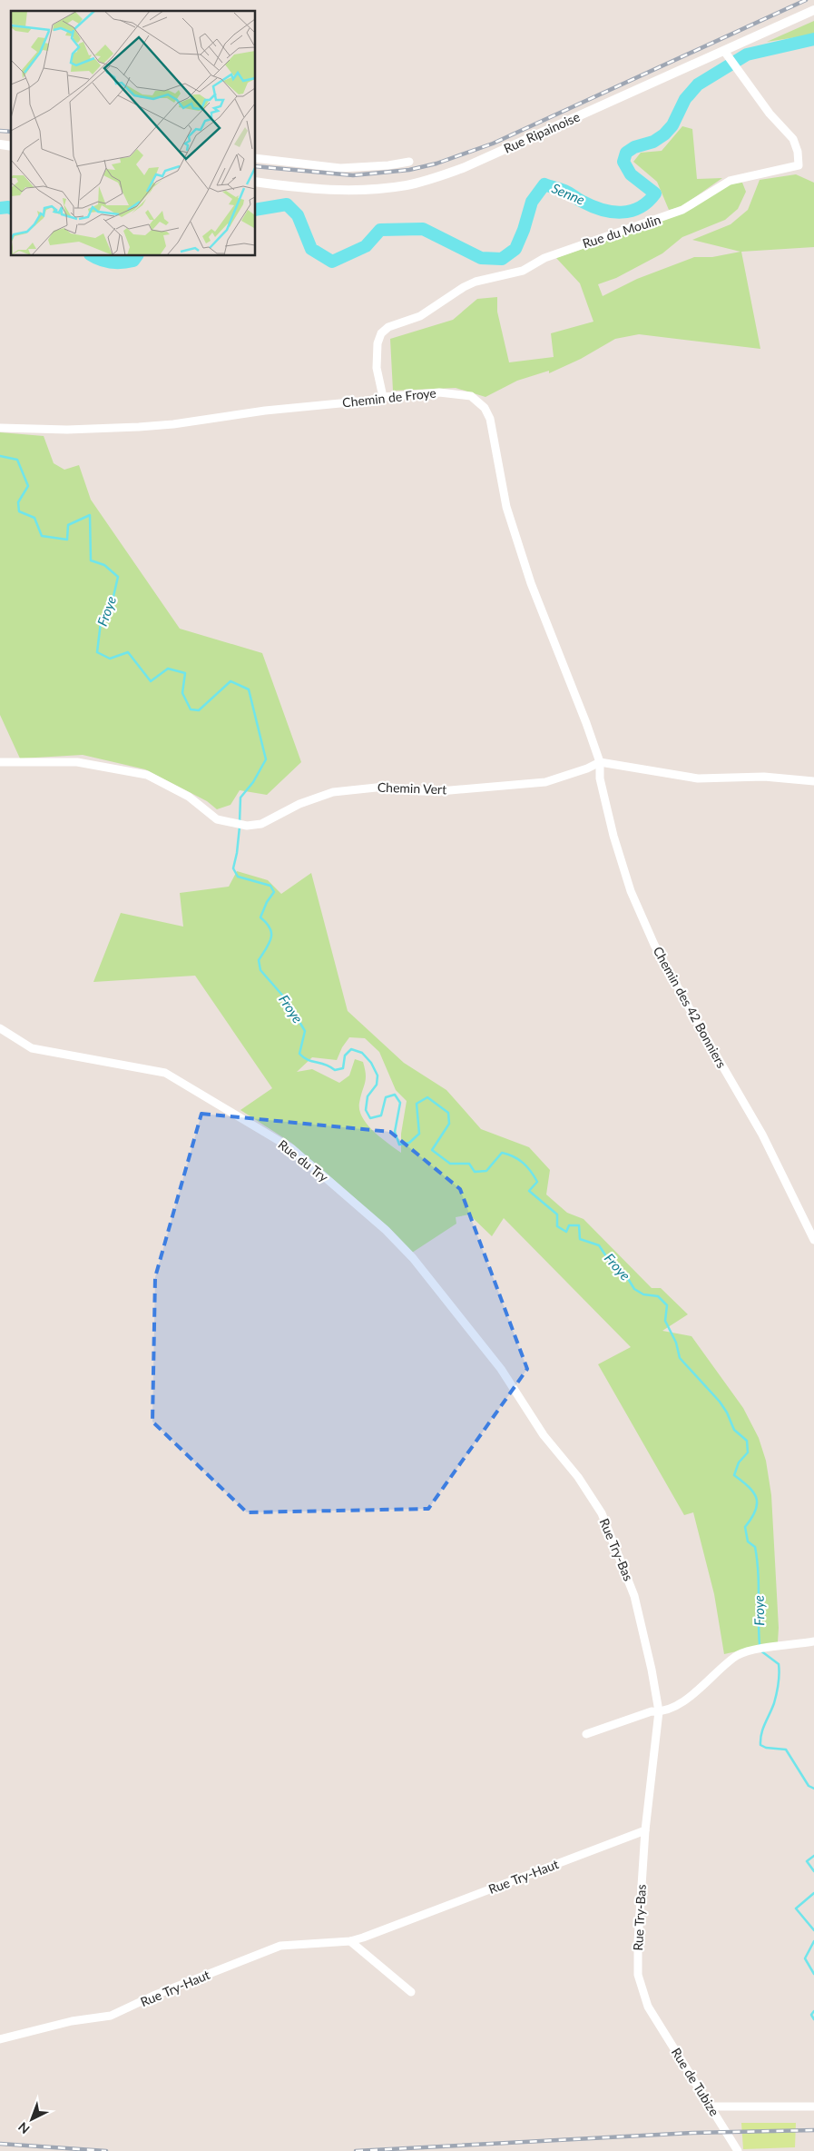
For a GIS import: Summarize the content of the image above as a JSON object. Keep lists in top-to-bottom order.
{
  "streets": {
    "street": [
      "Rue Ripainoise",
      "Rue du Moulin",
      "Chemin de Froye",
      "Chemin Vert",
      "Chemin des 42 Bonniers",
      "Rue du Try",
      "Rue Try-Bas",
      "Rue Try-Haut",
      "Rue de Tubize"
    ]
  },
  "crossings": [
    ["Rue Ripainoise", "Rue du Moulin"],
    ["Rue du Moulin", "Chemin de Froye"],
    ["Chemin de Froye", "Chemin Vert"],
    ["Chemin de Froye", "Chemin des 42 Bonniers"],
    ["Chemin Vert", "Chemin des 42 Bonniers"],
    ["Rue du Try", "Rue Try-Bas"],
    ["Rue Try-Bas", "Rue Try-Haut"],
    ["Rue Try-Bas", "Rue de Tubize"]
  ],
  "water": ["Senne", "Froye"],
  "north": "bottom left"
}
